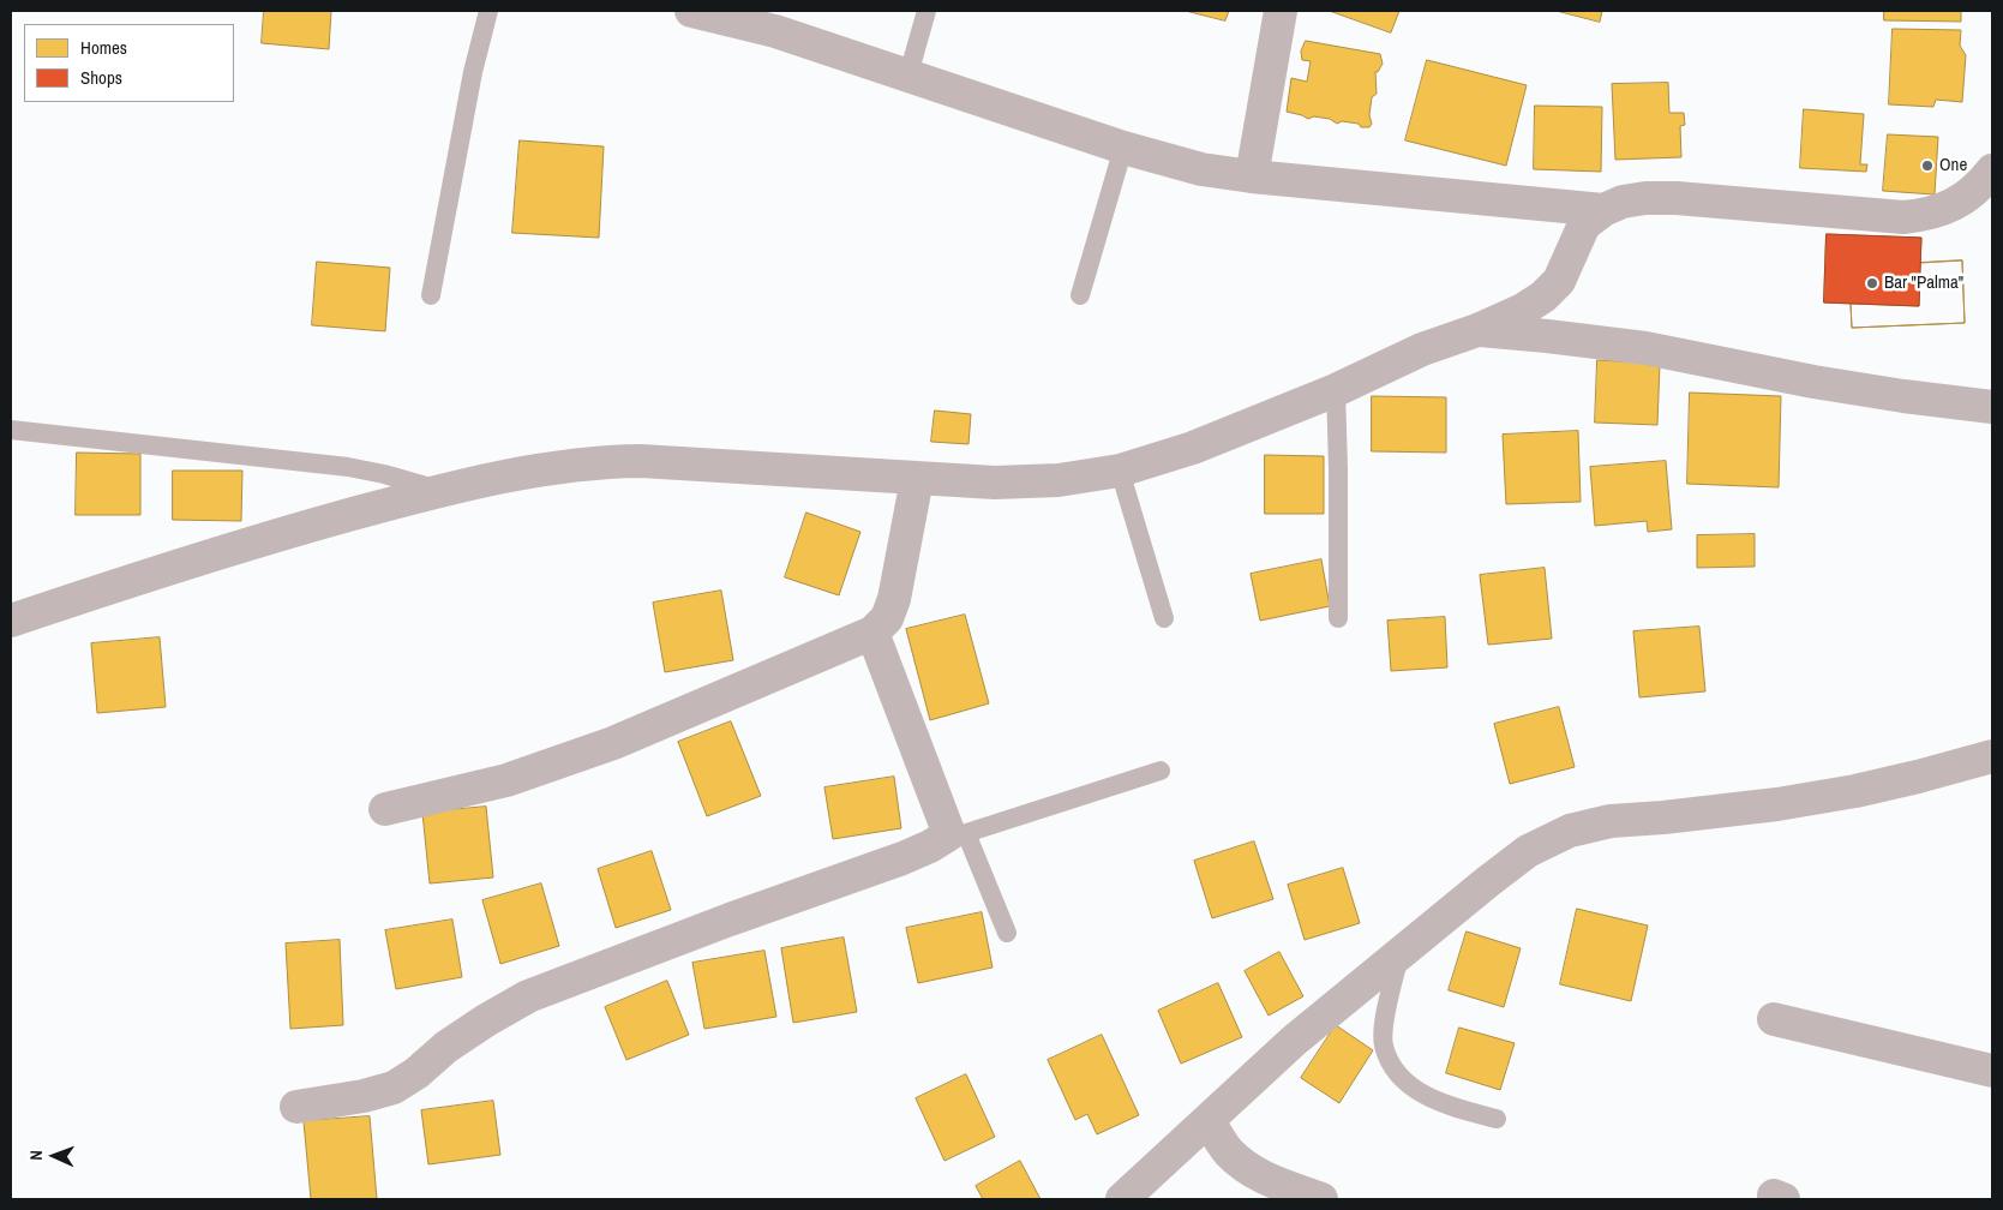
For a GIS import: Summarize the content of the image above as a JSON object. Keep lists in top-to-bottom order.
{
  "places": ["One", "Bar \"Palma\""],
  "legend": ["Homes", "Shops"],
  "north": "left"
}
